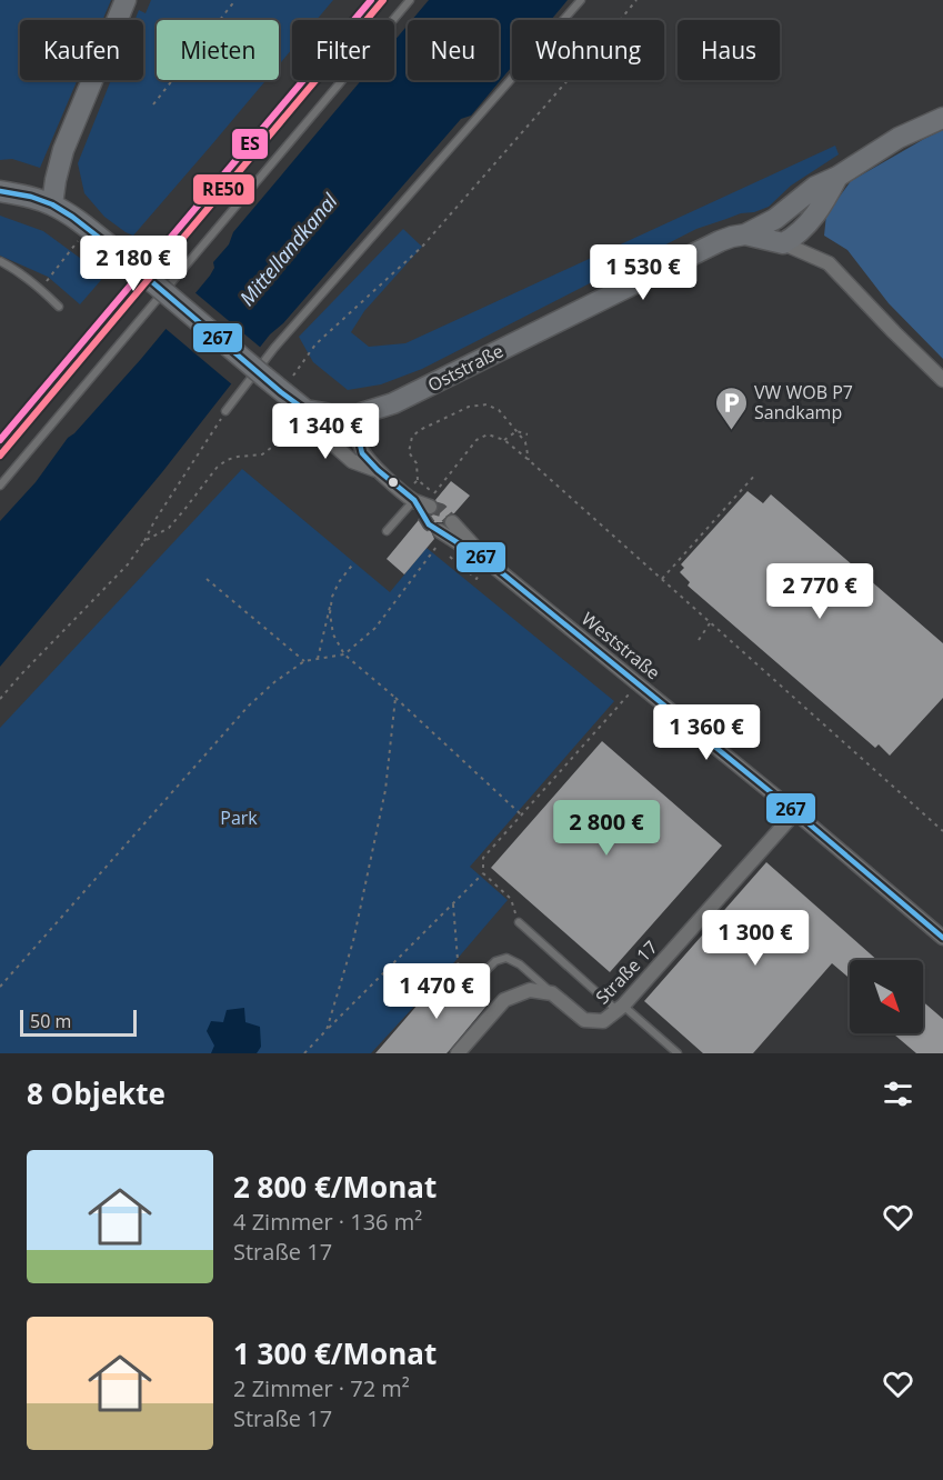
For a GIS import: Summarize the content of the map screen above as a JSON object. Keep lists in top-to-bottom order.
{
  "streets": {
    "street": ["Oststraße", "Weststraße", "Straße 17"]
  },
  "crossings": [
    ["Weststraße", "Straße 17"]
  ],
  "water": ["Mittellandkanal"],
  "parks": ["Park"],
  "places": {
    "parking": ["VW WOB P7 Sandkamp"]
  },
  "lines": ["transit line RE50", "transit line ES", "transit line 267"],
  "scale_bar": "50 m",
  "north": "bottom right",
  "page": {
    "chip": [
      "Kaufen",
      "Mieten",
      "Filter",
      "Neu",
      "Wohnung",
      "Haus"
    ],
    "price": [
      "2 180 €",
      "1 530 €",
      "1 340 €",
      "2 770 €",
      "1 360 €",
      "2 800 €",
      "1 300 €",
      "1 470 €"
    ],
    "scale": "50 m",
    "heading": "8 Objekte",
    "list": [
      {
        "name": "2 800 €/Monat",
        "note": "4 Zimmer · 136 m² · Straße 17"
      },
      {
        "name": "1 300 €/Monat",
        "note": "2 Zimmer · 72 m² · Straße 17"
      }
    ]
  }
}
